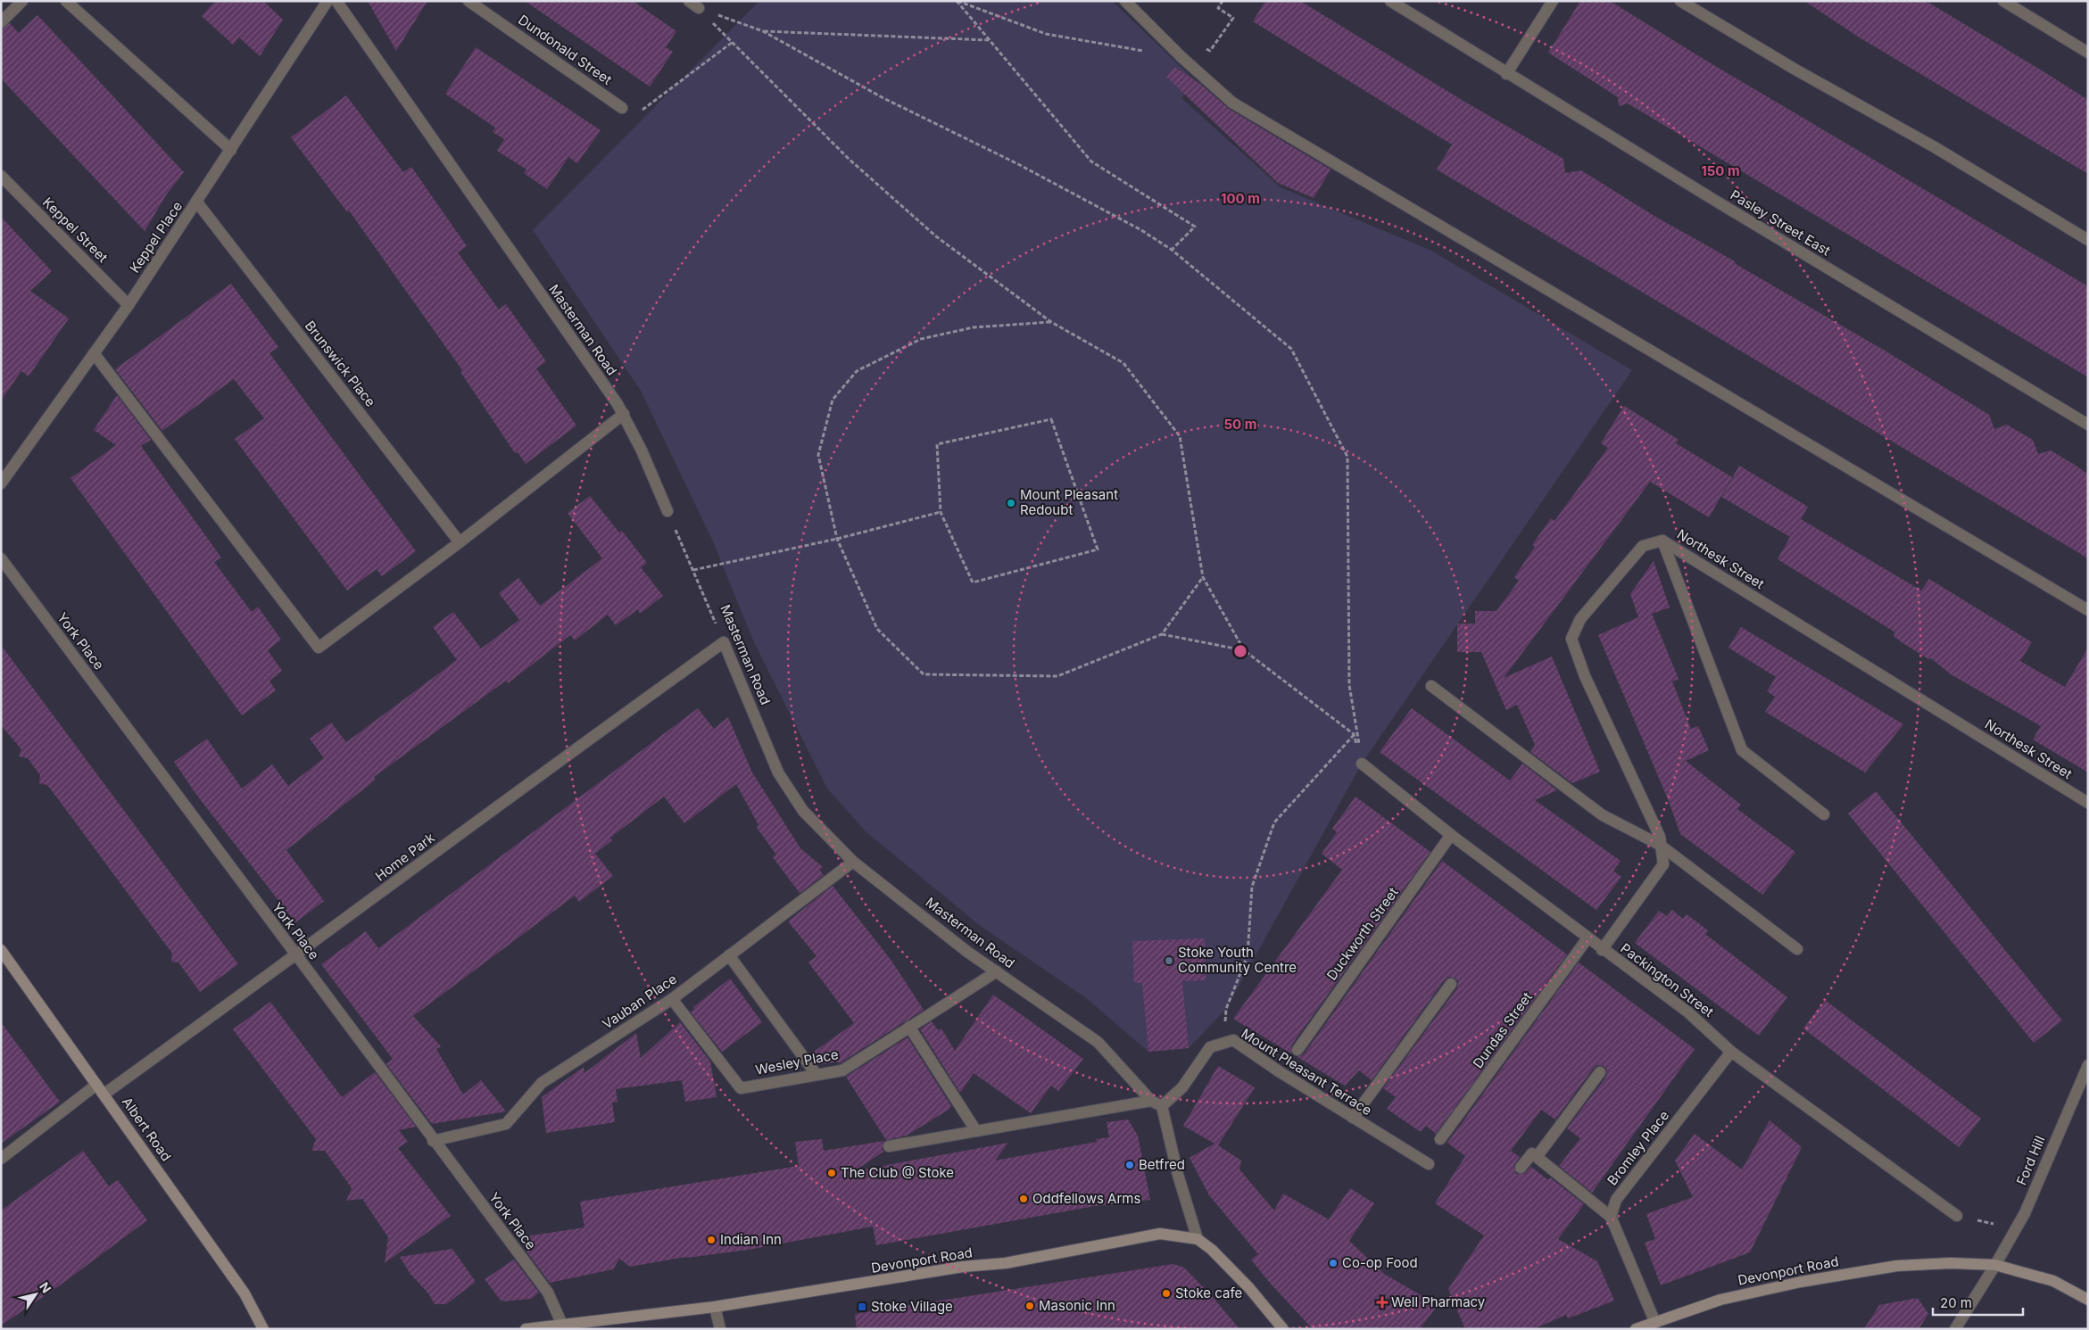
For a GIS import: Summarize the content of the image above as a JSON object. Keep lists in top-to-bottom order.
{
  "streets": {
    "main road": ["Albert Road", "Devonport Road"],
    "street": [
      "Dundonald Street",
      "Pasley Street East",
      "Keppel Street",
      "Keppel Place",
      "Masterman Road",
      "Brunswick Place",
      "Northesk Street",
      "York Place",
      "Home Park",
      "Duckworth Street",
      "Packington Street",
      "Vauban Place",
      "Dundas Street",
      "Wesley Place",
      "Mount Pleasant Terrace",
      "Bromley Place",
      "Ford Hill"
    ]
  },
  "crossings": [
    ["Keppel Street", "Keppel Place"],
    ["Keppel Place", "Brunswick Place"],
    ["Masterman Road", "Home Park"],
    ["Masterman Road", "Vauban Place"],
    ["Masterman Road", "Wesley Place"],
    ["Masterman Road", "Mount Pleasant Terrace"],
    ["Masterman Road", "Devonport Road"],
    ["Northesk Street", "Packington Street"],
    ["York Place", "Home Park"],
    ["York Place", "Vauban Place"],
    ["York Place", "Devonport Road"],
    ["Home Park", "Albert Road"],
    ["Duckworth Street", "Packington Street"],
    ["Packington Street", "Dundas Street"],
    ["Packington Street", "Bromley Place"],
    ["Vauban Place", "Wesley Place"],
    ["Ford Hill", "Devonport Road"]
  ],
  "places": {
    "other": [
      "Mount Pleasant Redoubt",
      "Stoke Youth Community Centre",
      "Betfred",
      "The Club @ Stoke",
      "Oddfellows Arms",
      "Indian Inn",
      "Co-op Food",
      "Stoke cafe",
      "Masonic Inn"
    ],
    "health": ["Well Pharmacy"],
    "transit": ["Stoke Village"]
  },
  "scale_bar": "20 m",
  "north": "top right",
  "rings": ["150 m", "100 m", "50 m"]
}
